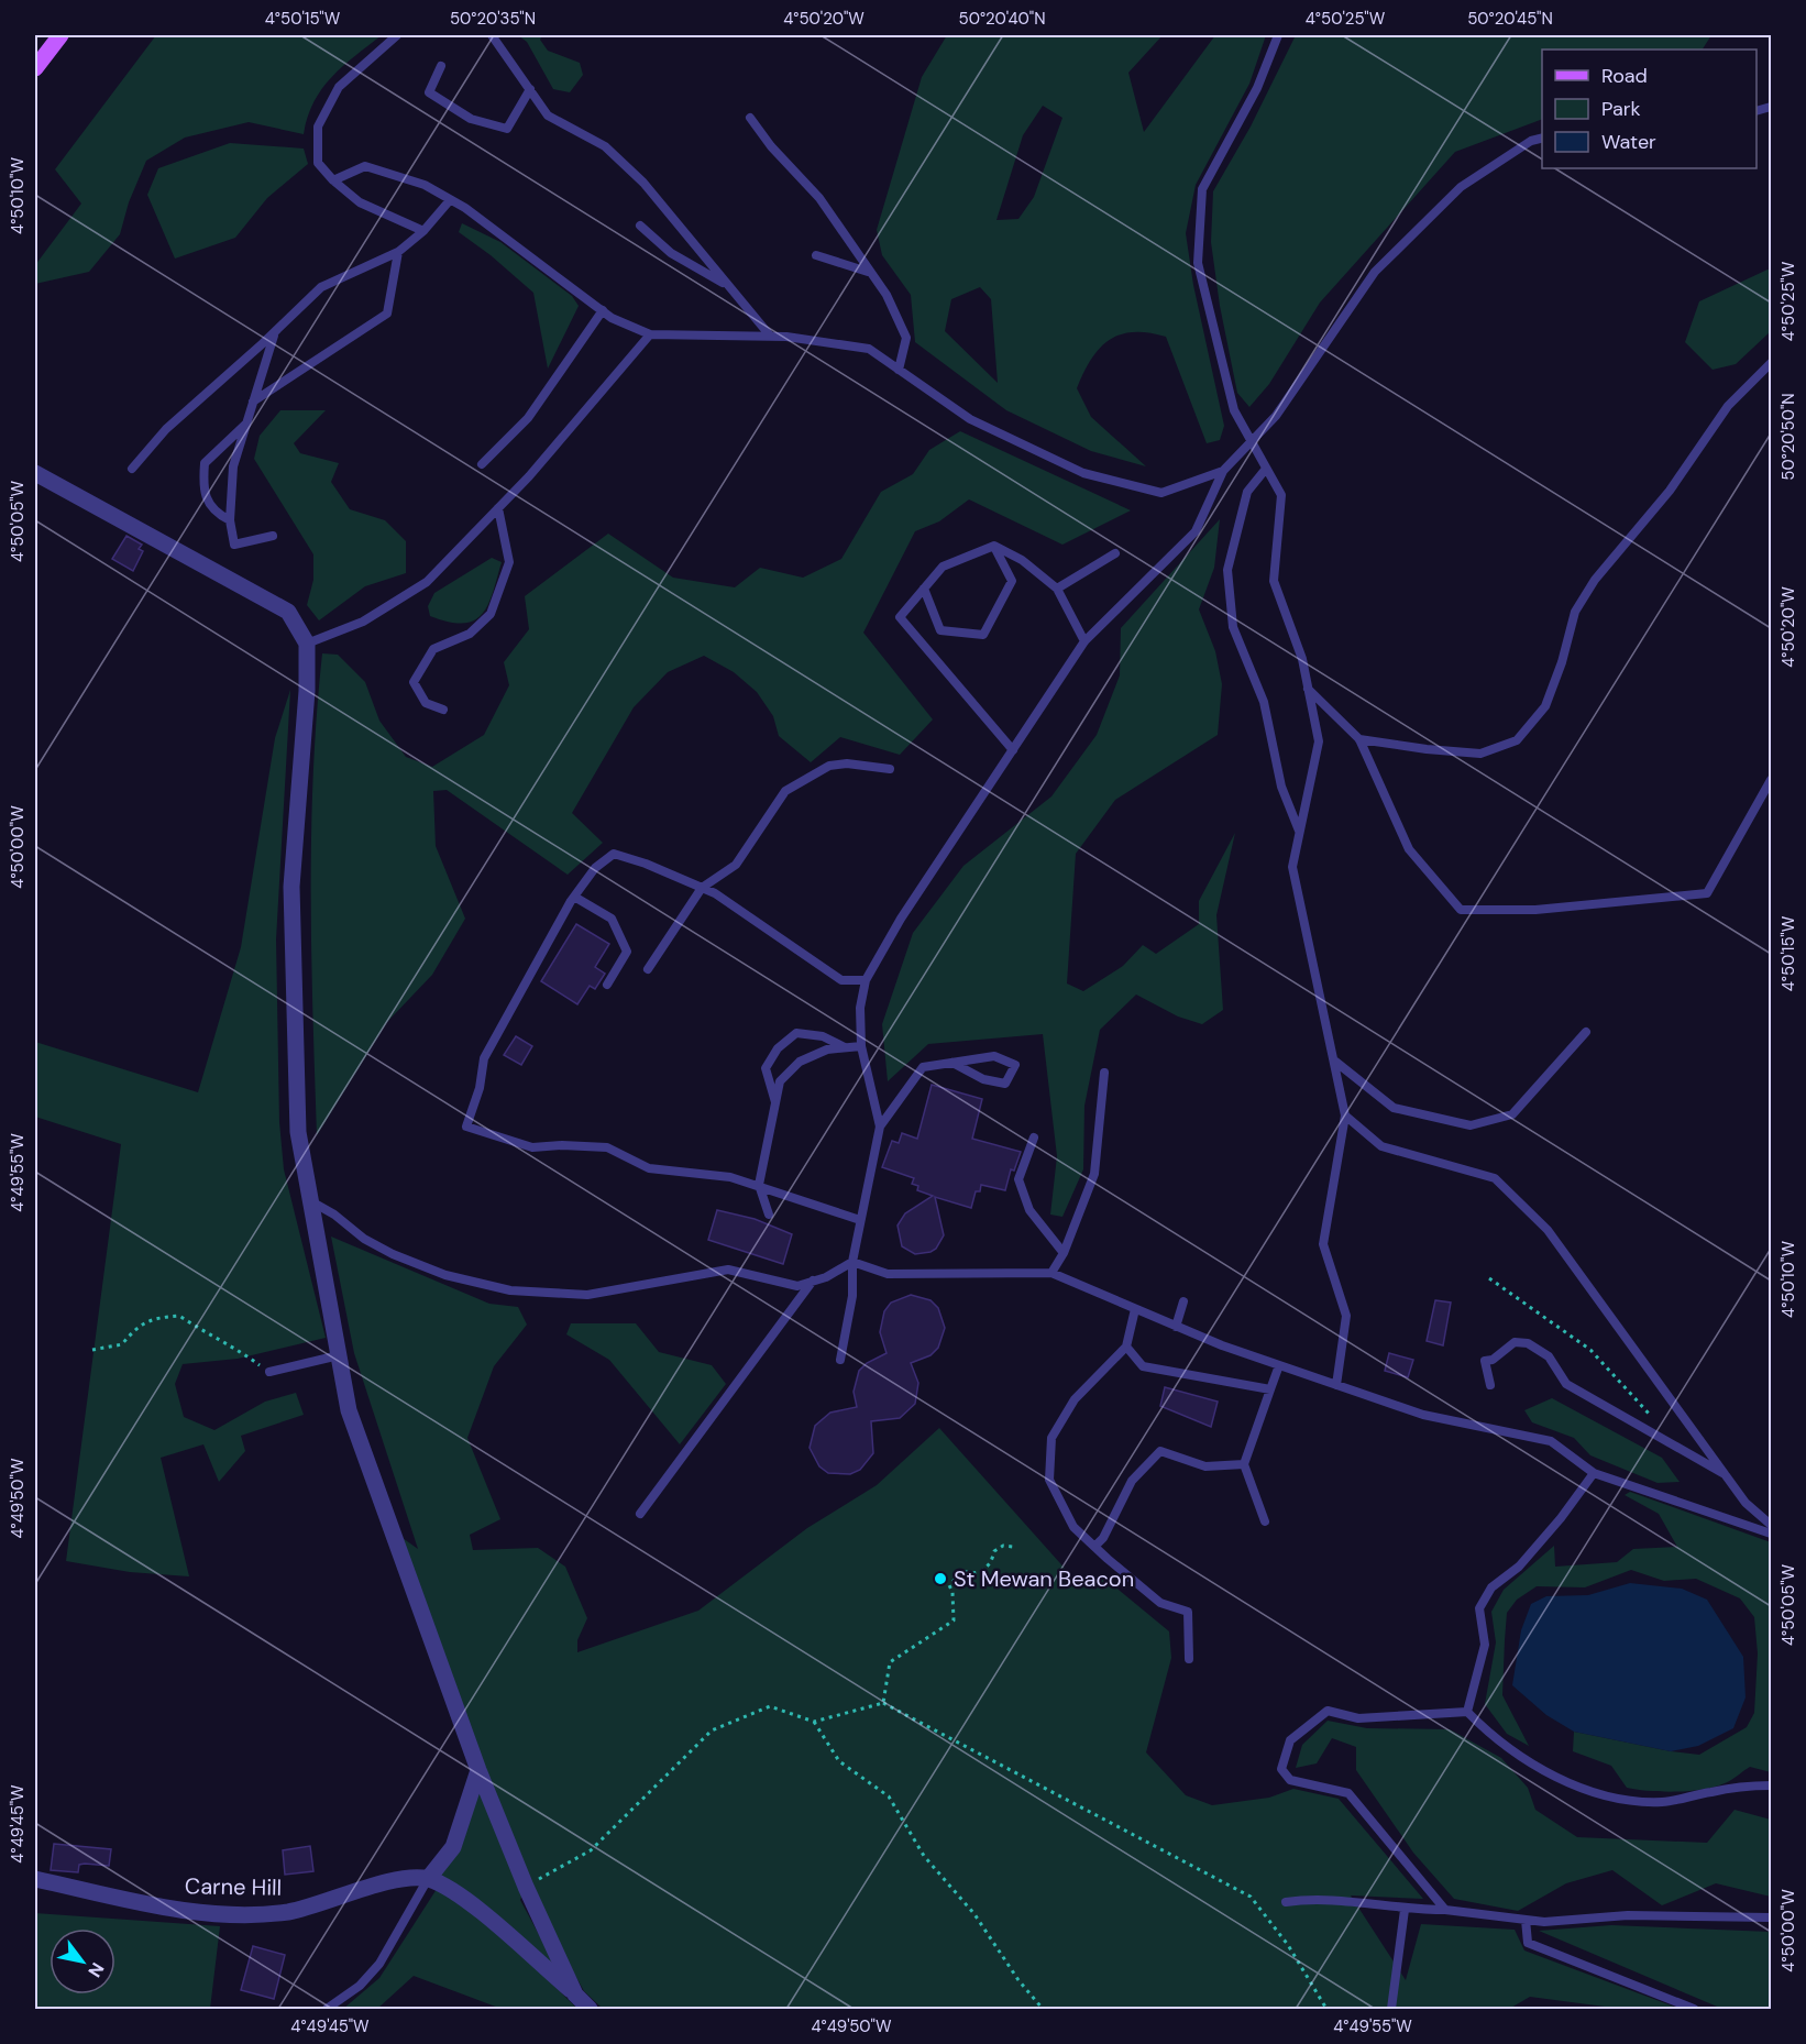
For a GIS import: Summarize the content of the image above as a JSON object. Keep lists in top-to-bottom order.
{
  "streets": {
    "street": ["Carne Hill"]
  },
  "places": ["St Mewan Beacon"],
  "legend": ["Road", "Park", "Water"],
  "north": "bottom right",
  "coordinates": [
    "4°50'15\"W",
    "50°20'35\"N",
    "4°50'20\"W",
    "50°20'40\"N",
    "4°50'25\"W",
    "50°20'45\"N",
    "4°50'10\"W",
    "50°20'50\"N",
    "4°50'05\"W",
    "4°50'00\"W",
    "4°49'55\"W",
    "4°49'50\"W",
    "4°49'45\"W"
  ]
}
